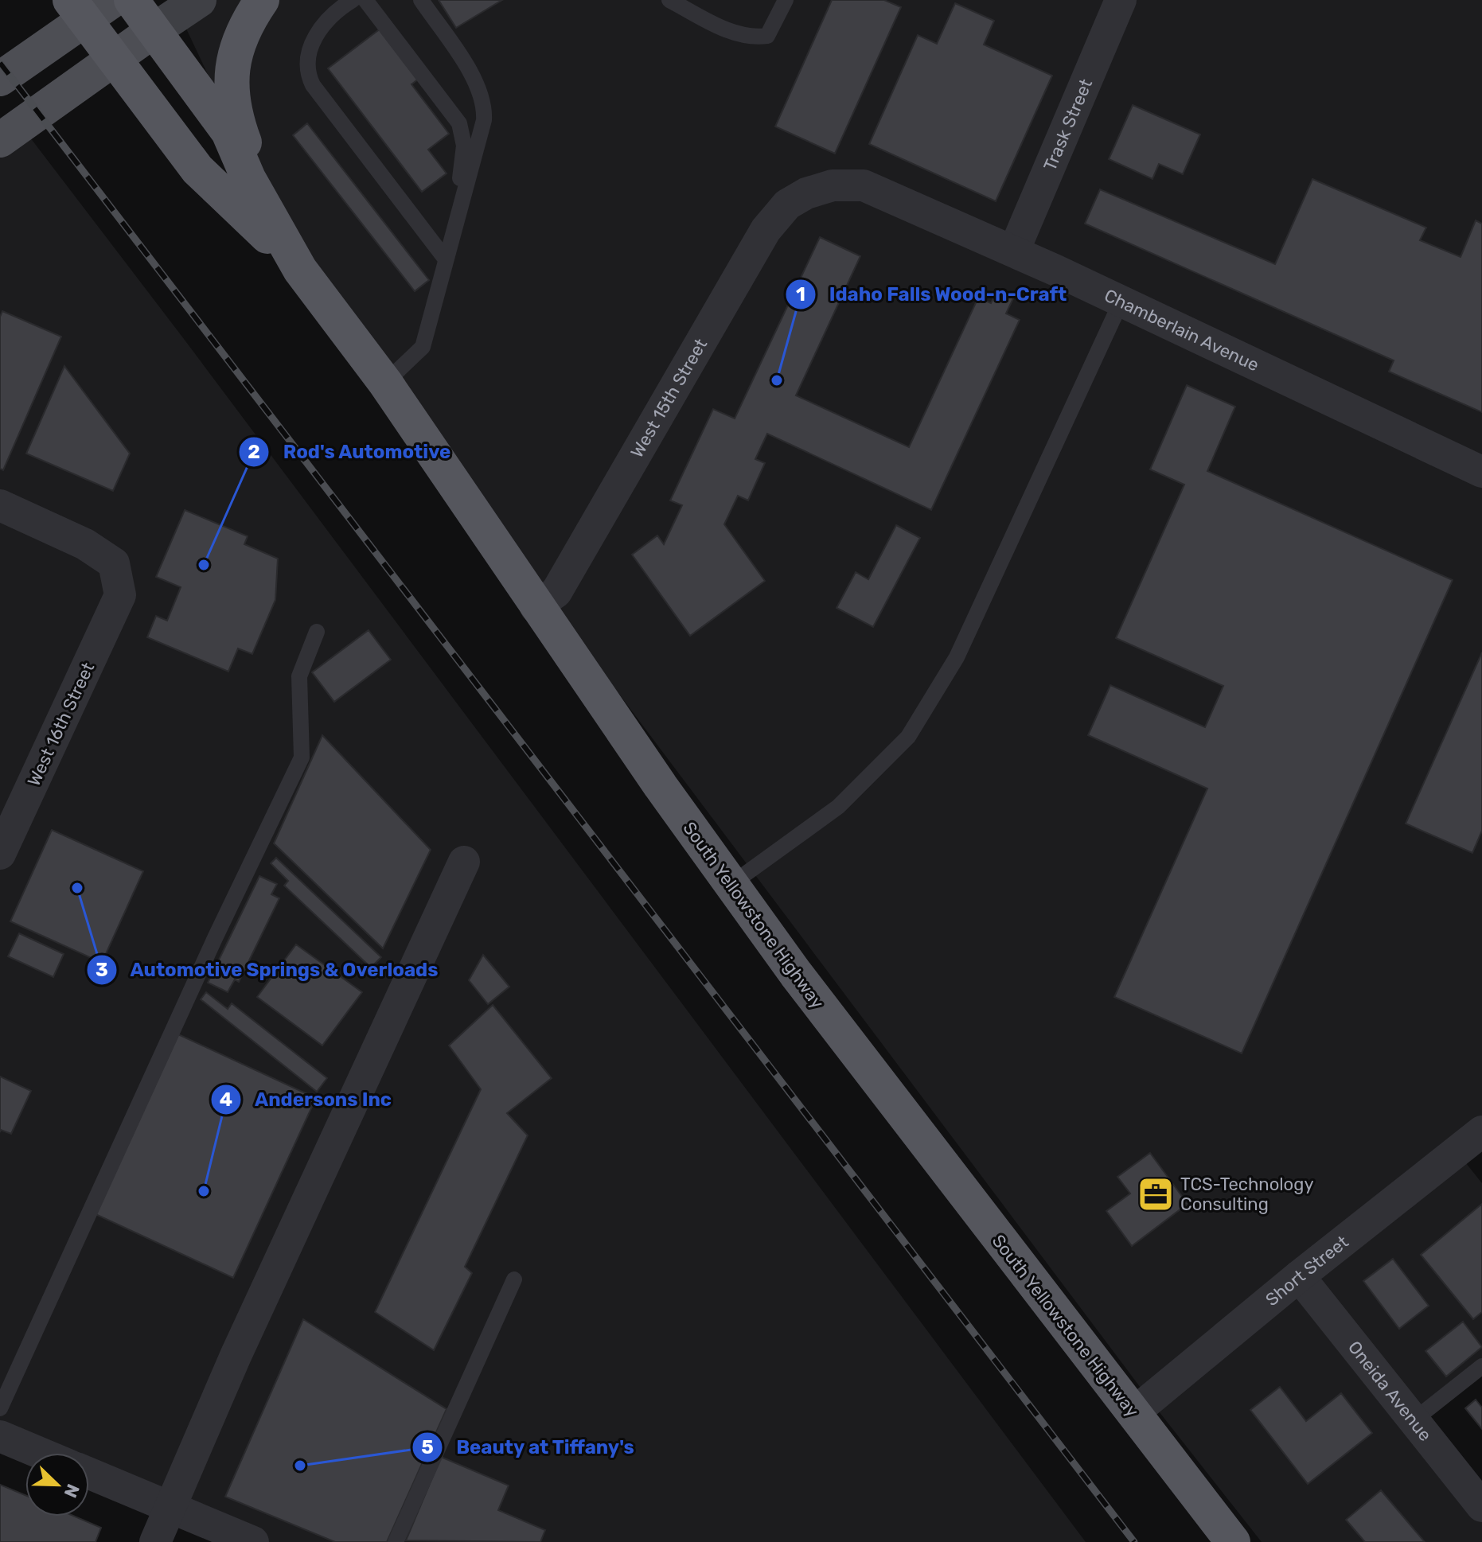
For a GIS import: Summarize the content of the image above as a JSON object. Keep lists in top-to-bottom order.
{
  "streets": {
    "highway": ["South Yellowstone Highway"],
    "street": [
      "Trask Street",
      "Chamberlain Avenue",
      "West 15th Street",
      "West 16th Street",
      "Short Street",
      "Oneida Avenue"
    ]
  },
  "crossings": [
    ["Trask Street", "Chamberlain Avenue"],
    ["Chamberlain Avenue", "West 15th Street"],
    ["West 15th Street", "South Yellowstone Highway"],
    ["South Yellowstone Highway", "Short Street"],
    ["Short Street", "Oneida Avenue"]
  ],
  "places": {
    "other": [
      "Idaho Falls Wood-n-Craft",
      "Rod's Automotive",
      "Automotive Springs & Overloads",
      "Andersons Inc",
      "Beauty at Tiffany's"
    ],
    "office": ["TCS-Technology Consulting"]
  },
  "north": "bottom right"
}
